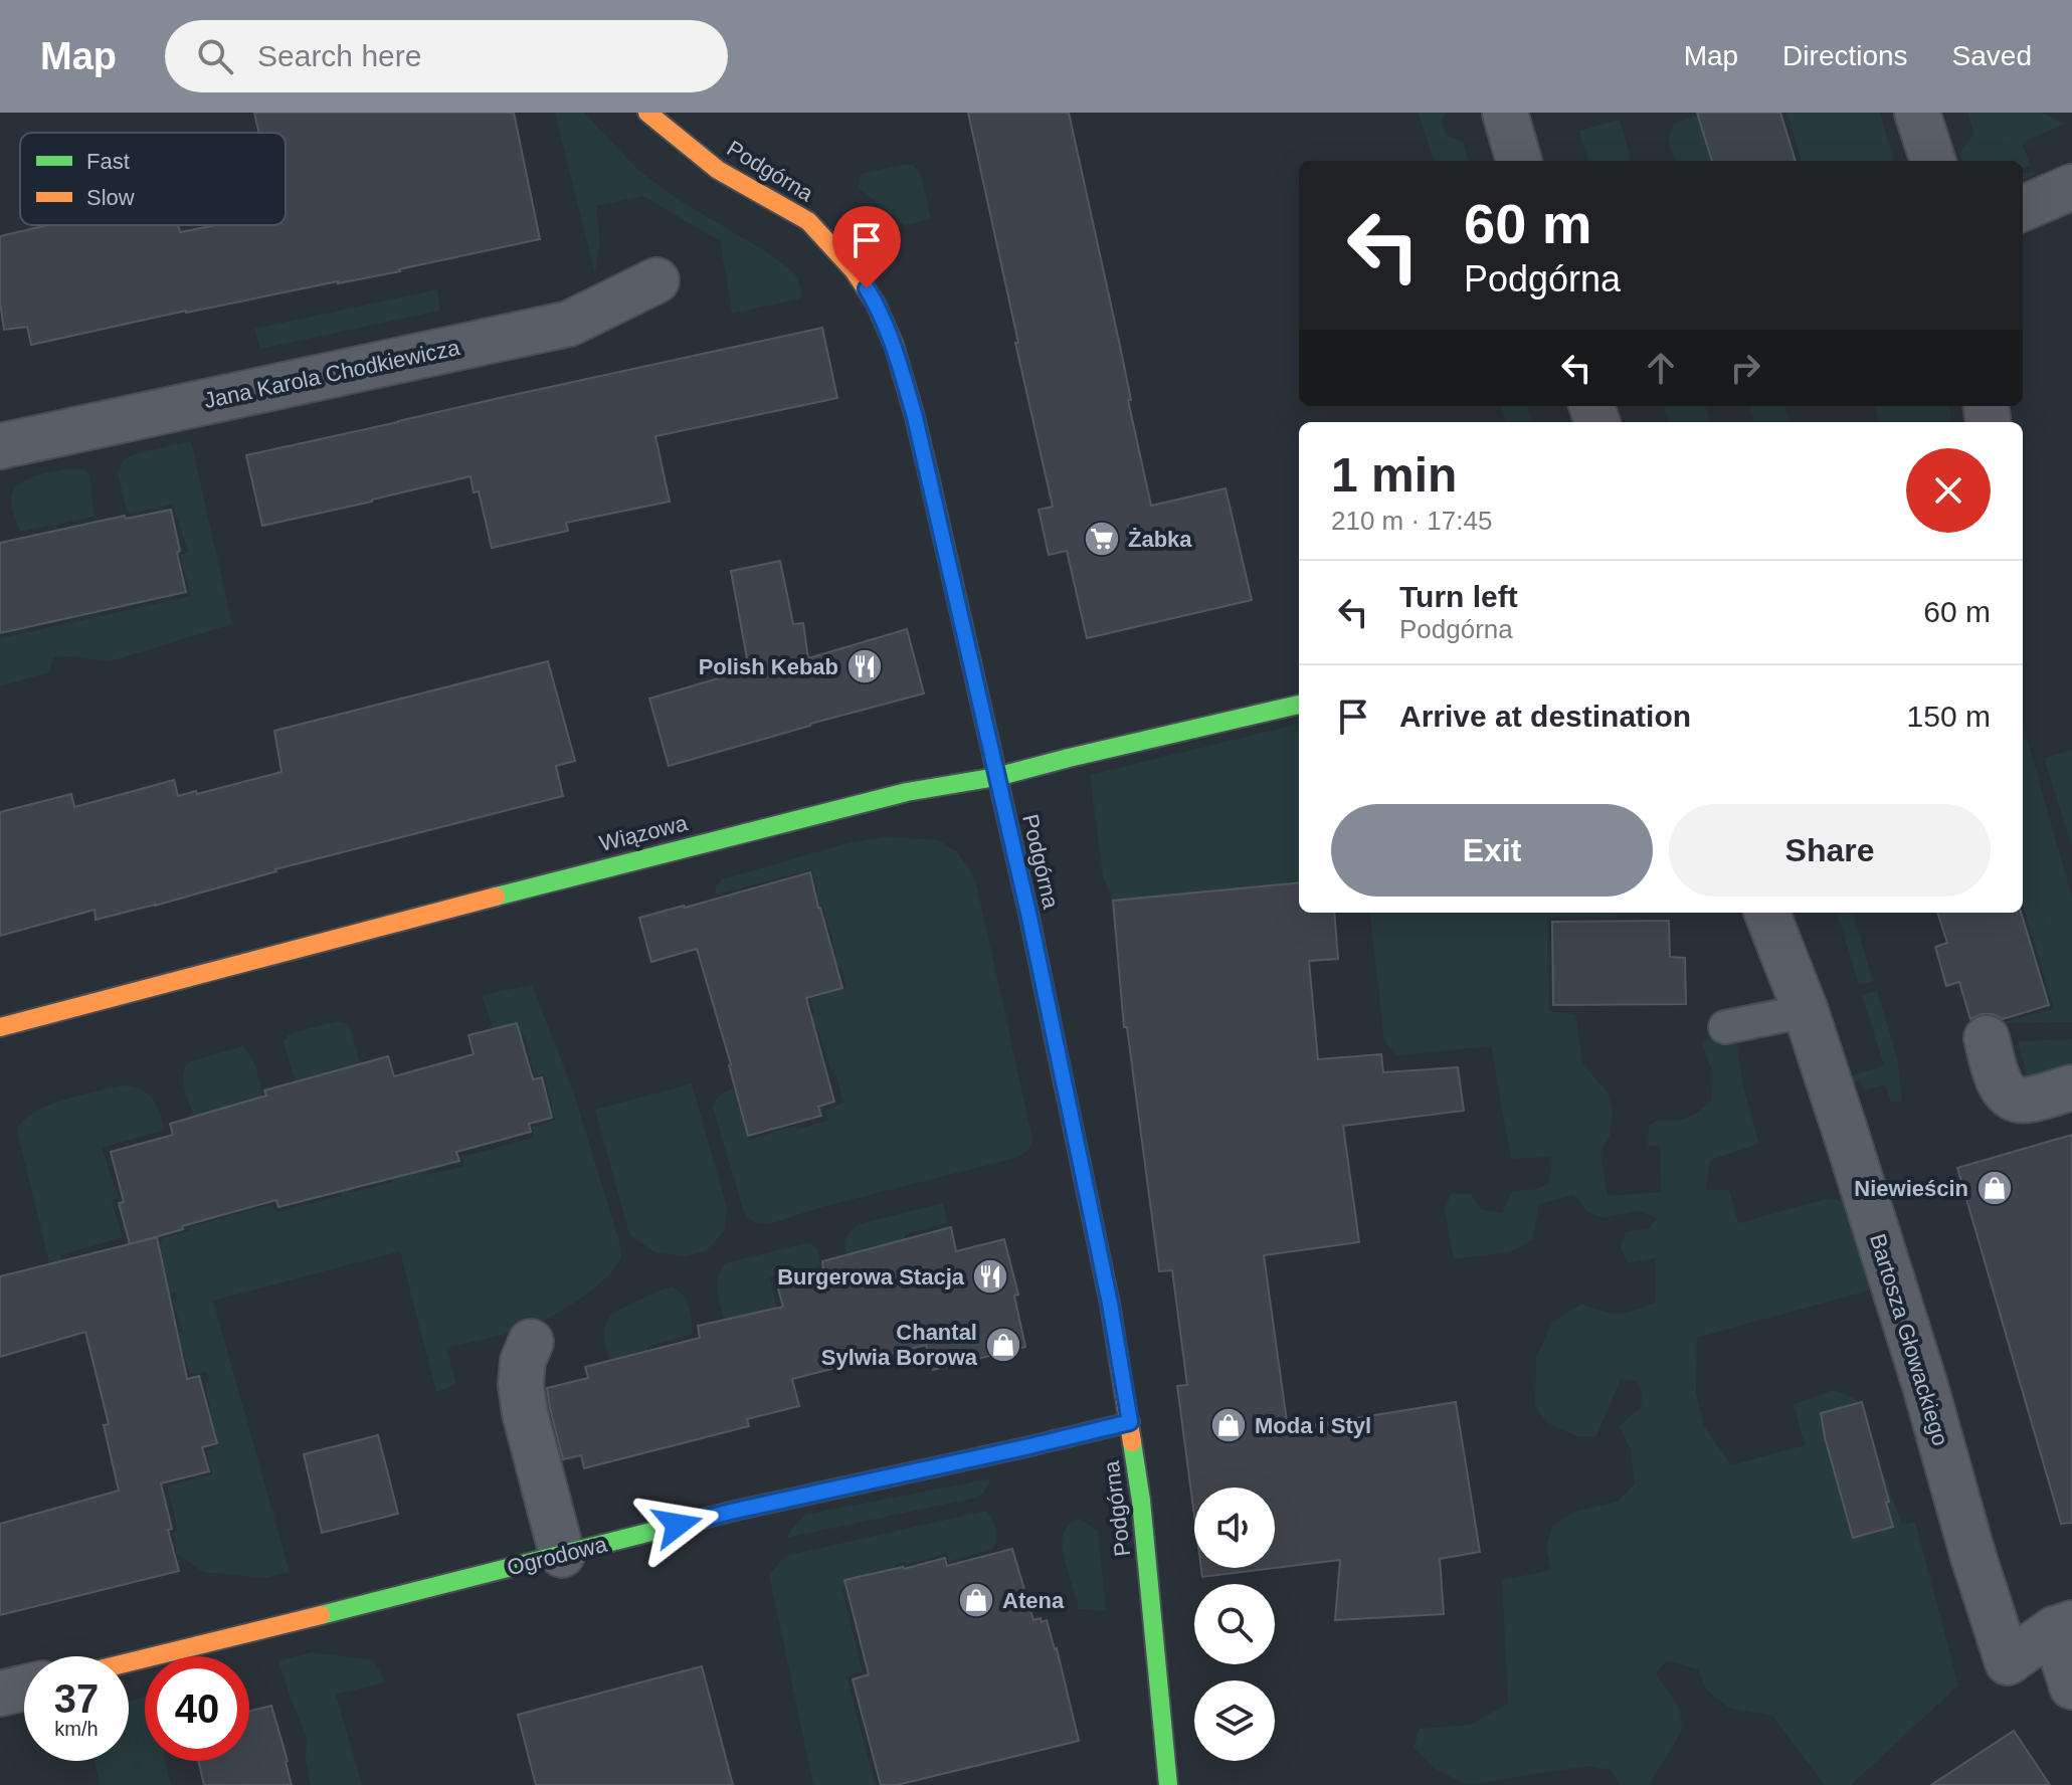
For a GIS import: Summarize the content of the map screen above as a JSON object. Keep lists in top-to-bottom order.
{
  "streets": {
    "street": [
      "Podgórna",
      "Jana Karola Chodkiewicza",
      "Wiązowa",
      "Bartosza Głowackiego",
      "Ogrodowa"
    ]
  },
  "crossings": [
    ["Podgórna", "Wiązowa"],
    ["Podgórna", "Ogrodowa"]
  ],
  "places": {
    "supermarket": ["Żabka"],
    "restaurant": ["Polish Kebab", "Burgerowa Stacja"],
    "shop": [
      "Niewieścin",
      "Chantal Sylwia Borowa",
      "Moda i Styl",
      "Atena"
    ]
  },
  "legend": ["Fast", "Slow"],
  "page": {
    "header": "Map",
    "search": "Search here",
    "nav": ["Map", "Directions", "Saved"],
    "turn": ["60 m", "Podgórna"],
    "heading": ["1 min", "210 m · 17:45"],
    "list": [
      {
        "name": "Turn left",
        "note": "Podgórna",
        "value": "60 m"
      },
      {
        "name": "Arrive at destination",
        "value": "150 m"
      }
    ],
    "buttons": ["Exit", "Share"],
    "speed": "37 km/h",
    "limit": "40"
  }
}
